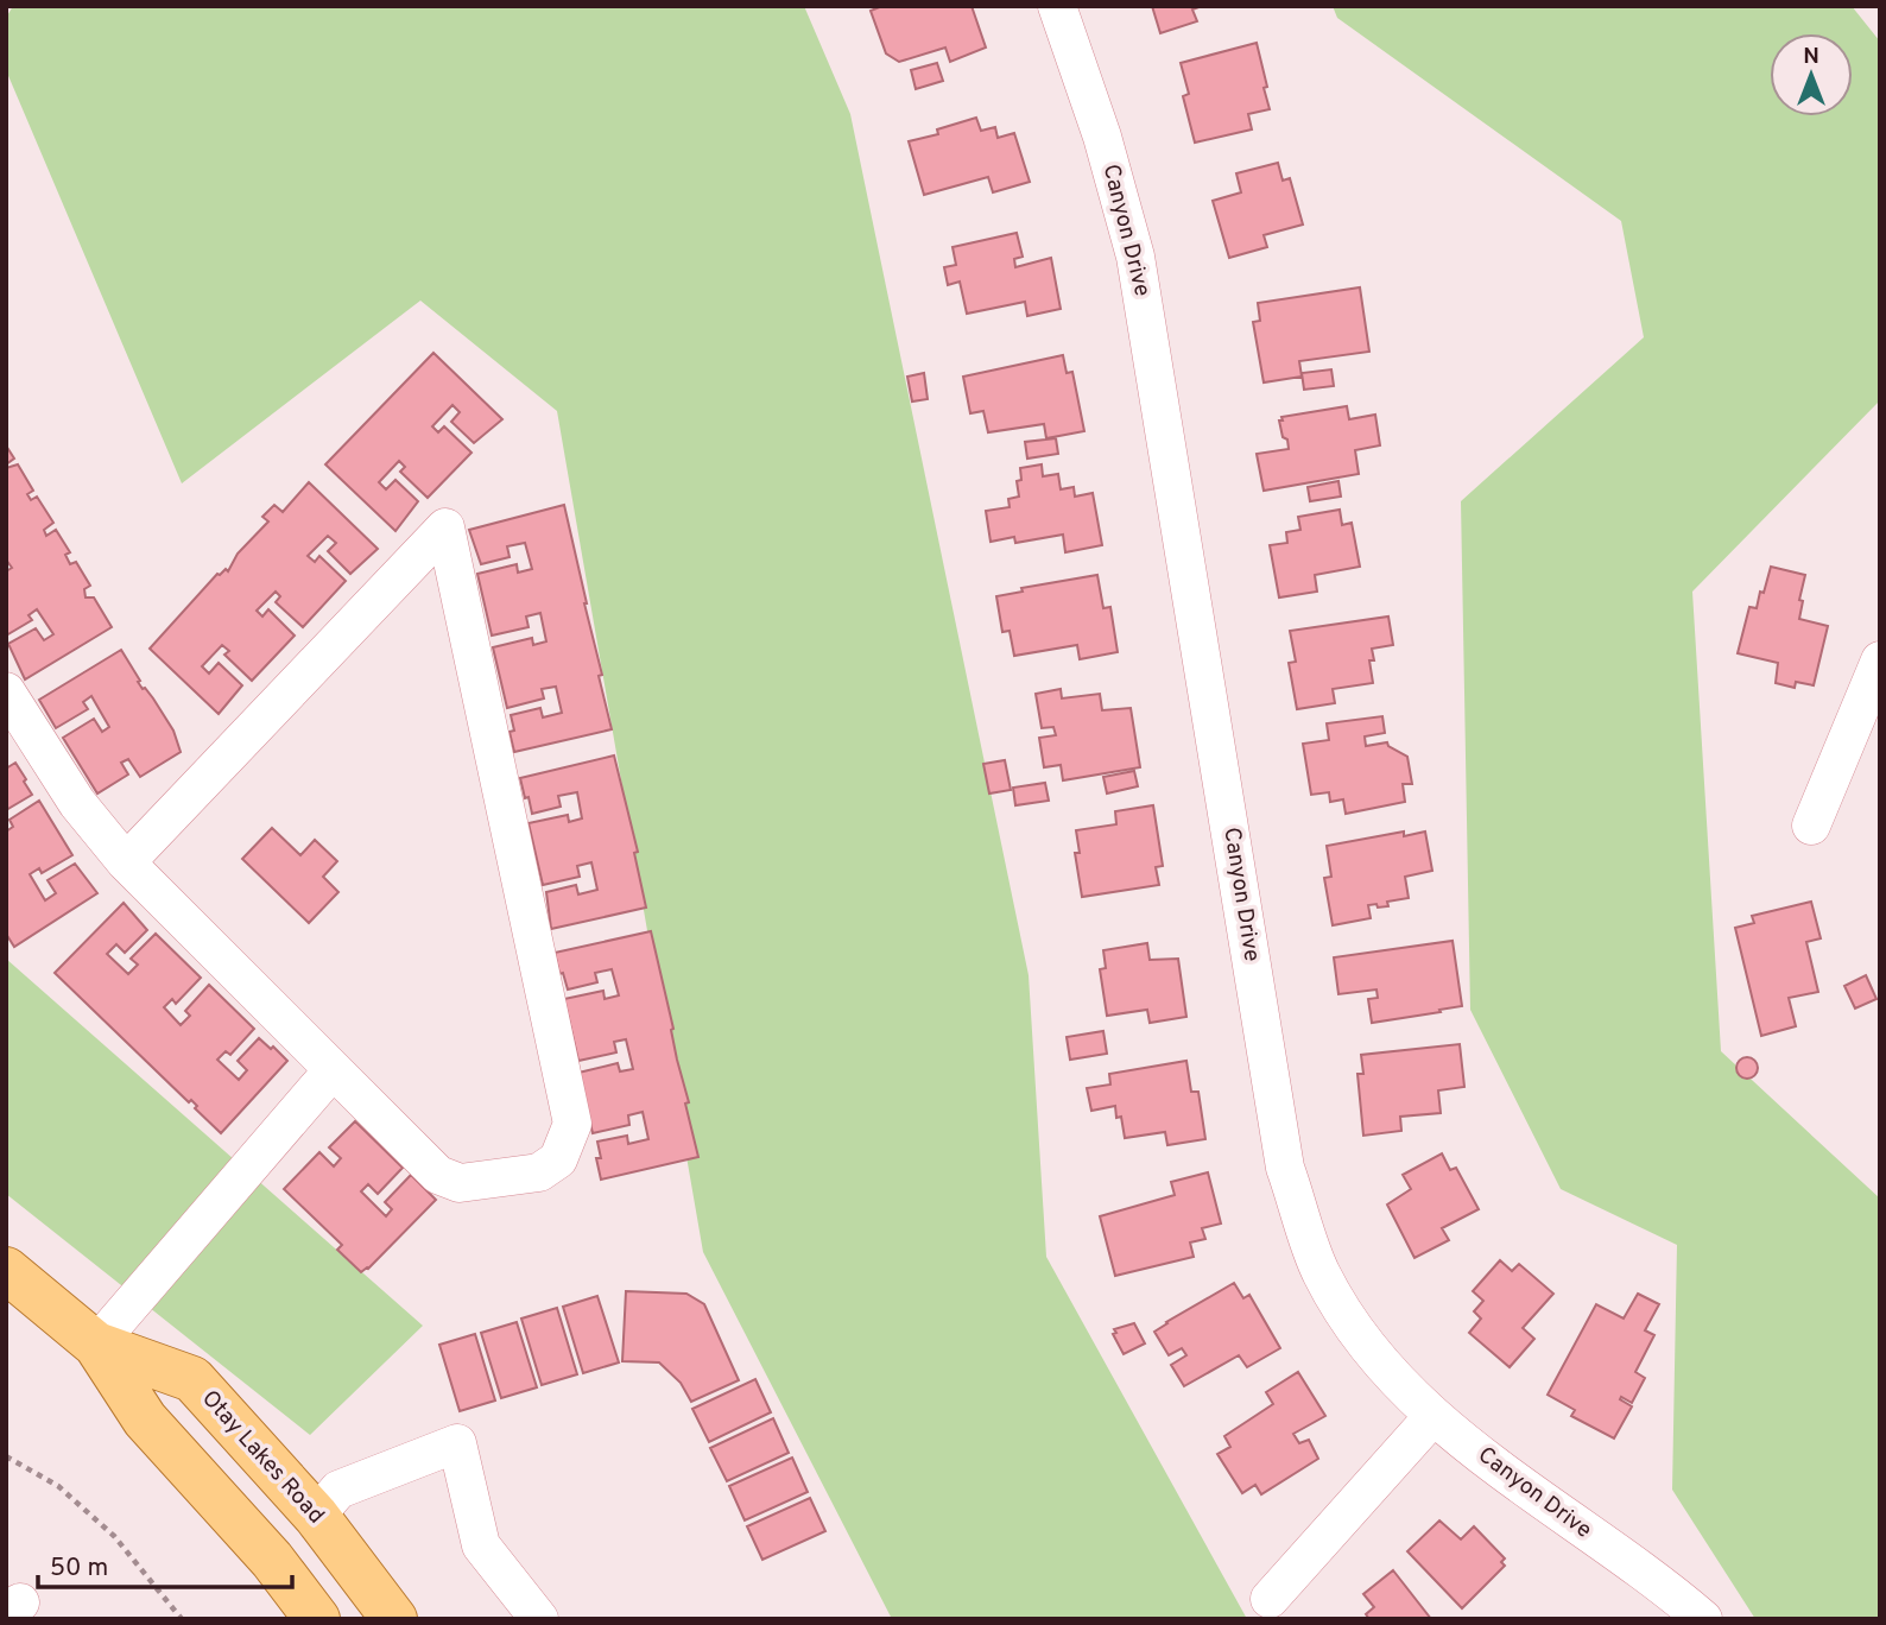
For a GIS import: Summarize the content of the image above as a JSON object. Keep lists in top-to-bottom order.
{
  "streets": {
    "main road": ["Otay Lakes Road"],
    "street": ["Canyon Drive"]
  },
  "scale_bar": "50 m",
  "north": "top"
}
